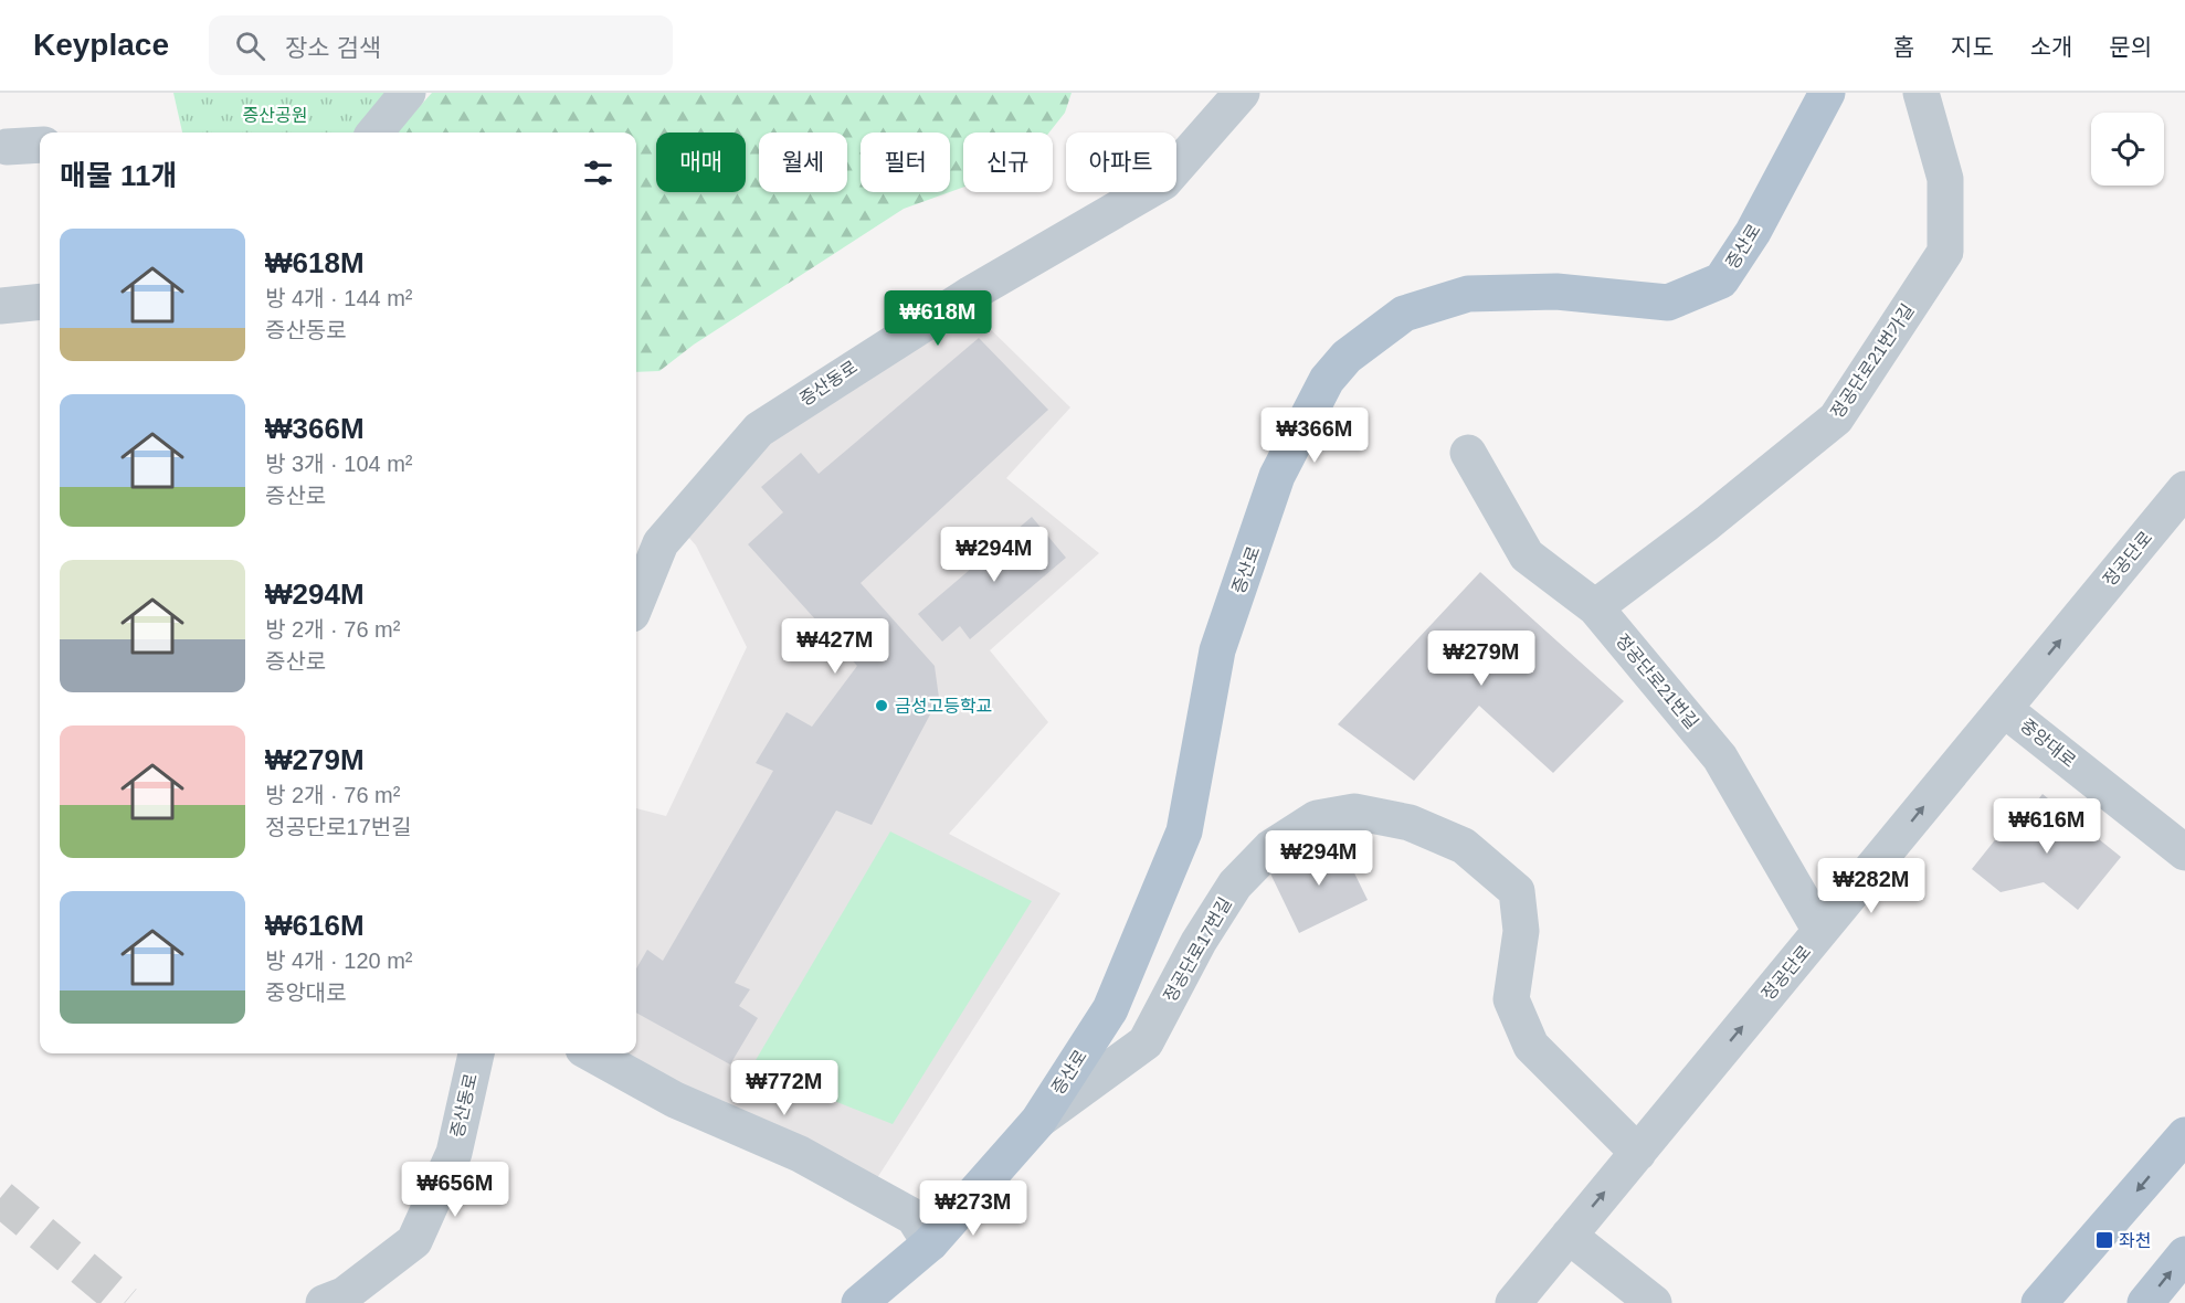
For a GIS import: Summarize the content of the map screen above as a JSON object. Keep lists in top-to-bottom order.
{
  "streets": {
    "main road": ["증산로"],
    "street": [
      "정공단로21번가길",
      "증산동로",
      "정공단로",
      "정공단로21번길",
      "중앙대로",
      "정공단로17번길"
    ]
  },
  "crossings": [
    ["증산로", "정공단로17번길"],
    ["정공단로21번가길", "정공단로21번길"],
    ["정공단로", "정공단로21번길"],
    ["정공단로", "중앙대로"],
    ["정공단로", "정공단로17번길"]
  ],
  "one_way": ["정공단로"],
  "parks": ["증산공원"],
  "places": {
    "other": ["금성고등학교"],
    "transit": ["좌천"]
  },
  "page": {
    "header": "Keyplace",
    "search": "장소 검색",
    "nav": [
      "홈",
      "지도",
      "소개",
      "문의"
    ],
    "chip": [
      "매매",
      "월세",
      "필터",
      "신규",
      "아파트"
    ],
    "heading": "매물 11개",
    "list": [
      {
        "name": "₩618M",
        "note": "방 4개 · 144 m² · 증산동로"
      },
      {
        "name": "₩366M",
        "note": "방 3개 · 104 m² · 증산로"
      },
      {
        "name": "₩294M",
        "note": "방 2개 · 76 m² · 증산로"
      },
      {
        "name": "₩279M",
        "note": "방 2개 · 76 m² · 정공단로17번길"
      },
      {
        "name": "₩616M",
        "note": "방 4개 · 120 m² · 중앙대로"
      }
    ],
    "price": [
      "₩618M",
      "₩366M",
      "₩294M",
      "₩427M",
      "₩279M",
      "₩616M",
      "₩294M",
      "₩282M",
      "₩772M",
      "₩656M",
      "₩273M"
    ]
  }
}
